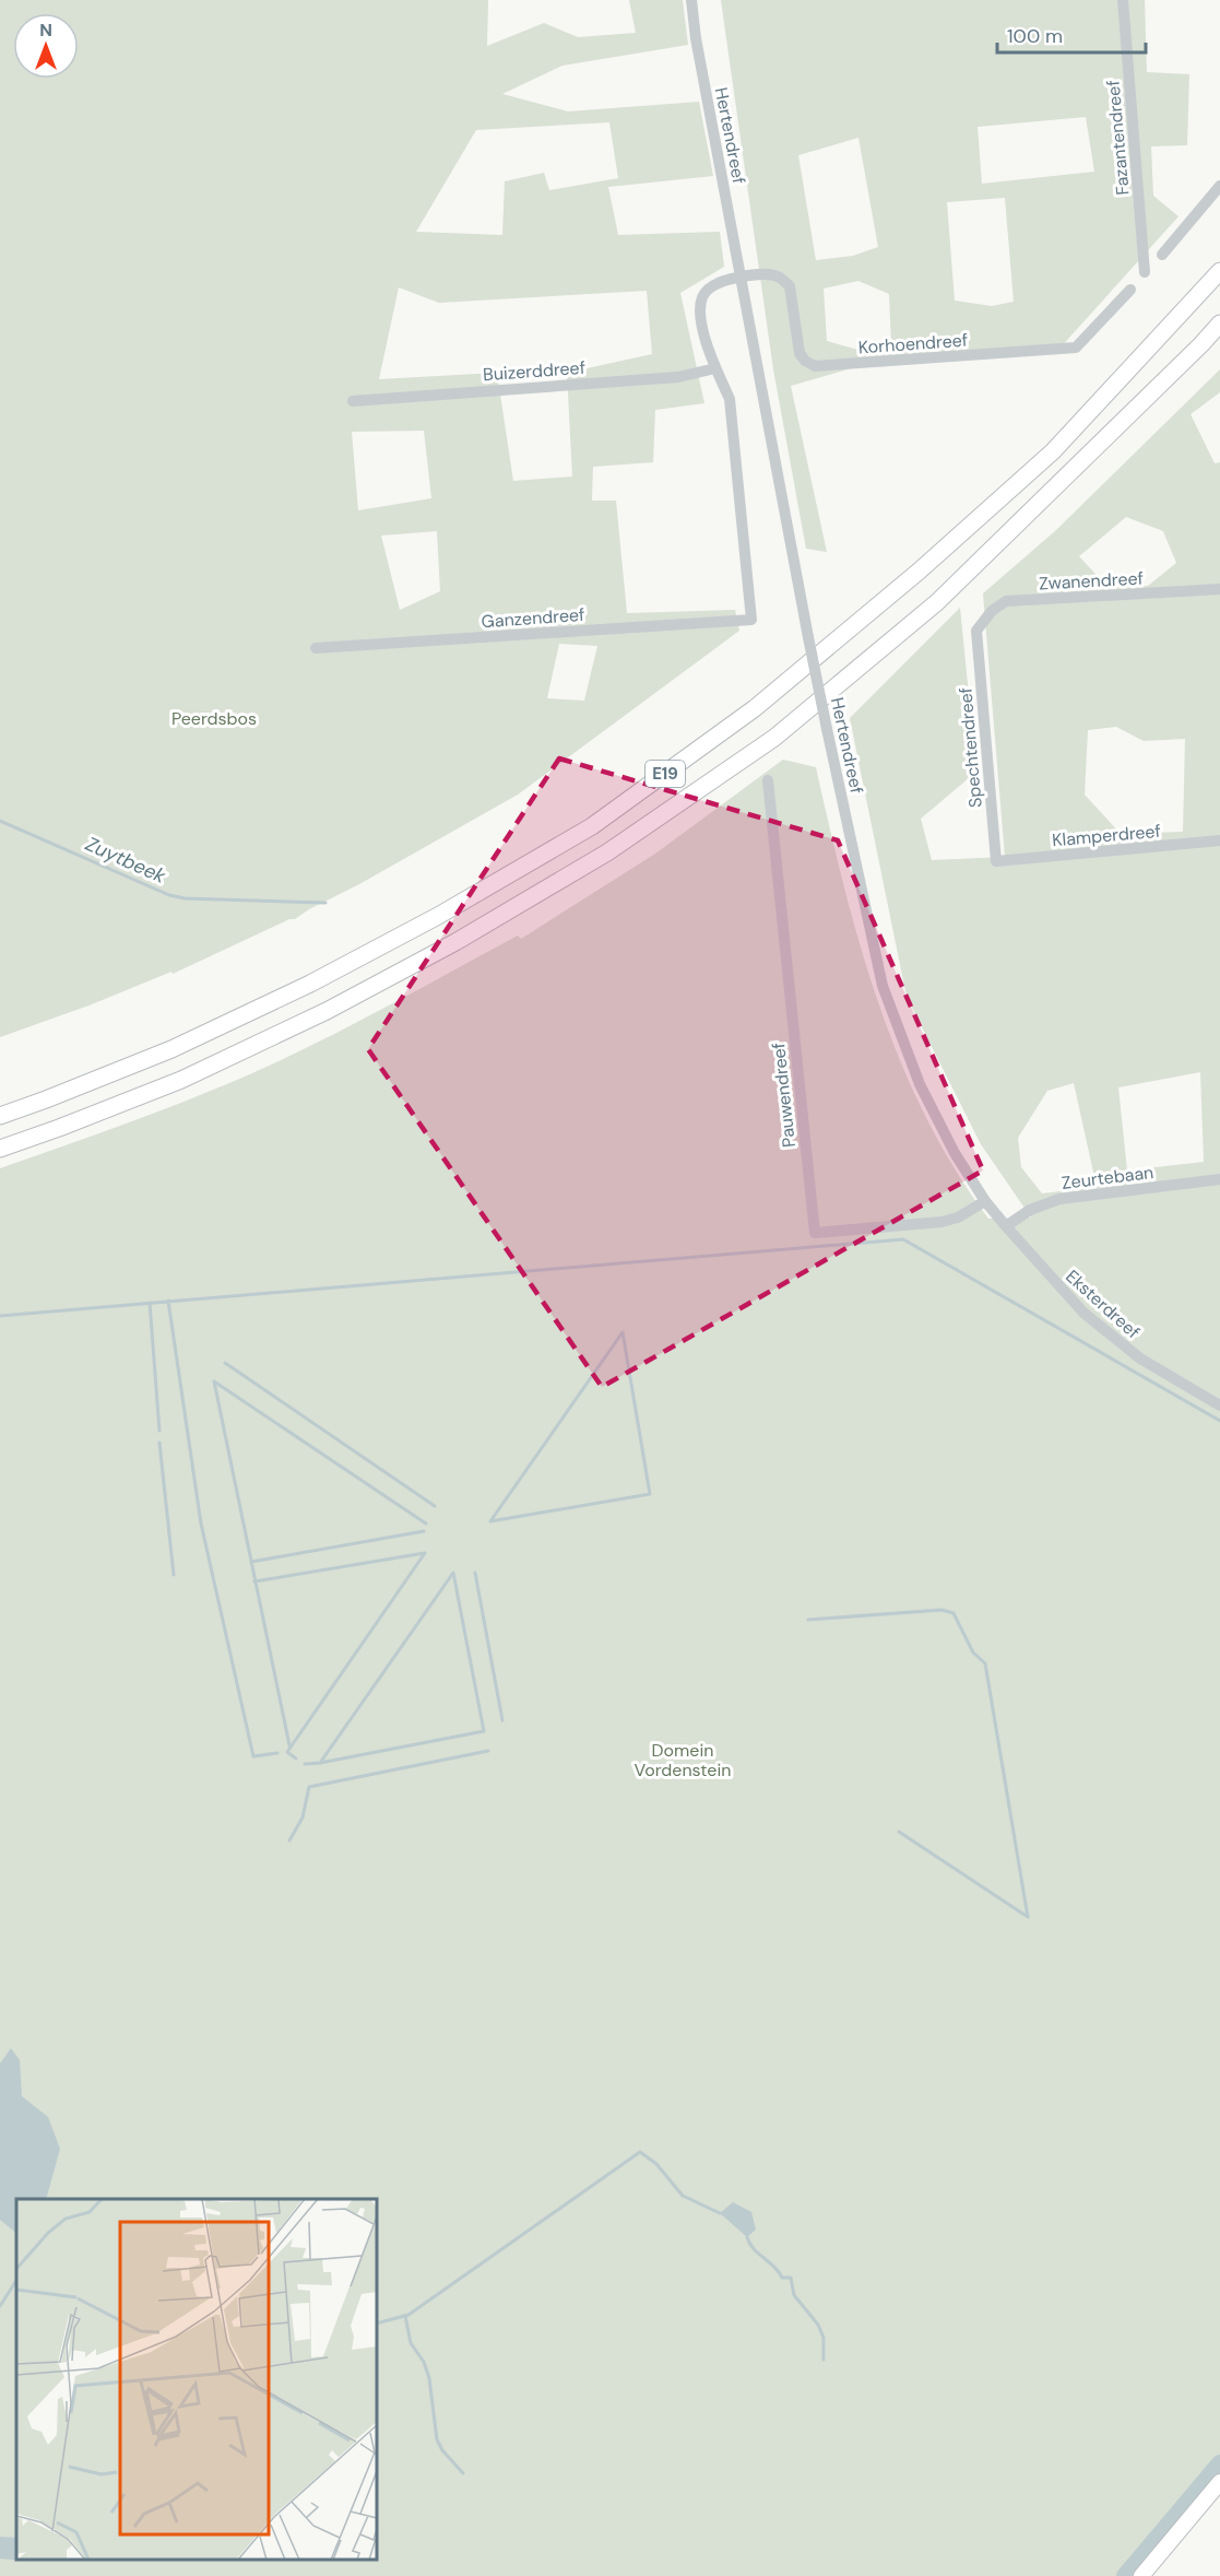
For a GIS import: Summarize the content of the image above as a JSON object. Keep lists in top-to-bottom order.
{
  "streets": {
    "highway": ["E19"],
    "street": [
      "Hertendreef",
      "Fazantendreef",
      "Korhoendreef",
      "Buizerddreef",
      "Zwanendreef",
      "Ganzendreef",
      "Spechtendreef",
      "Klamperdreef",
      "Pauwendreef",
      "Zeurtebaan",
      "Eksterdreef"
    ]
  },
  "crossings": [
    ["Hertendreef", "Korhoendreef"],
    ["Hertendreef", "Pauwendreef"],
    ["Hertendreef", "Eksterdreef"],
    ["Buizerddreef", "Ganzendreef"],
    ["Zwanendreef", "Spechtendreef"],
    ["Spechtendreef", "Klamperdreef"],
    ["Pauwendreef", "Eksterdreef"],
    ["Zeurtebaan", "Eksterdreef"]
  ],
  "water": ["Zuytbeek"],
  "parks": ["Peerdsbos", "Domein Vordenstein"],
  "scale_bar": "100 m",
  "north": "top"
}
